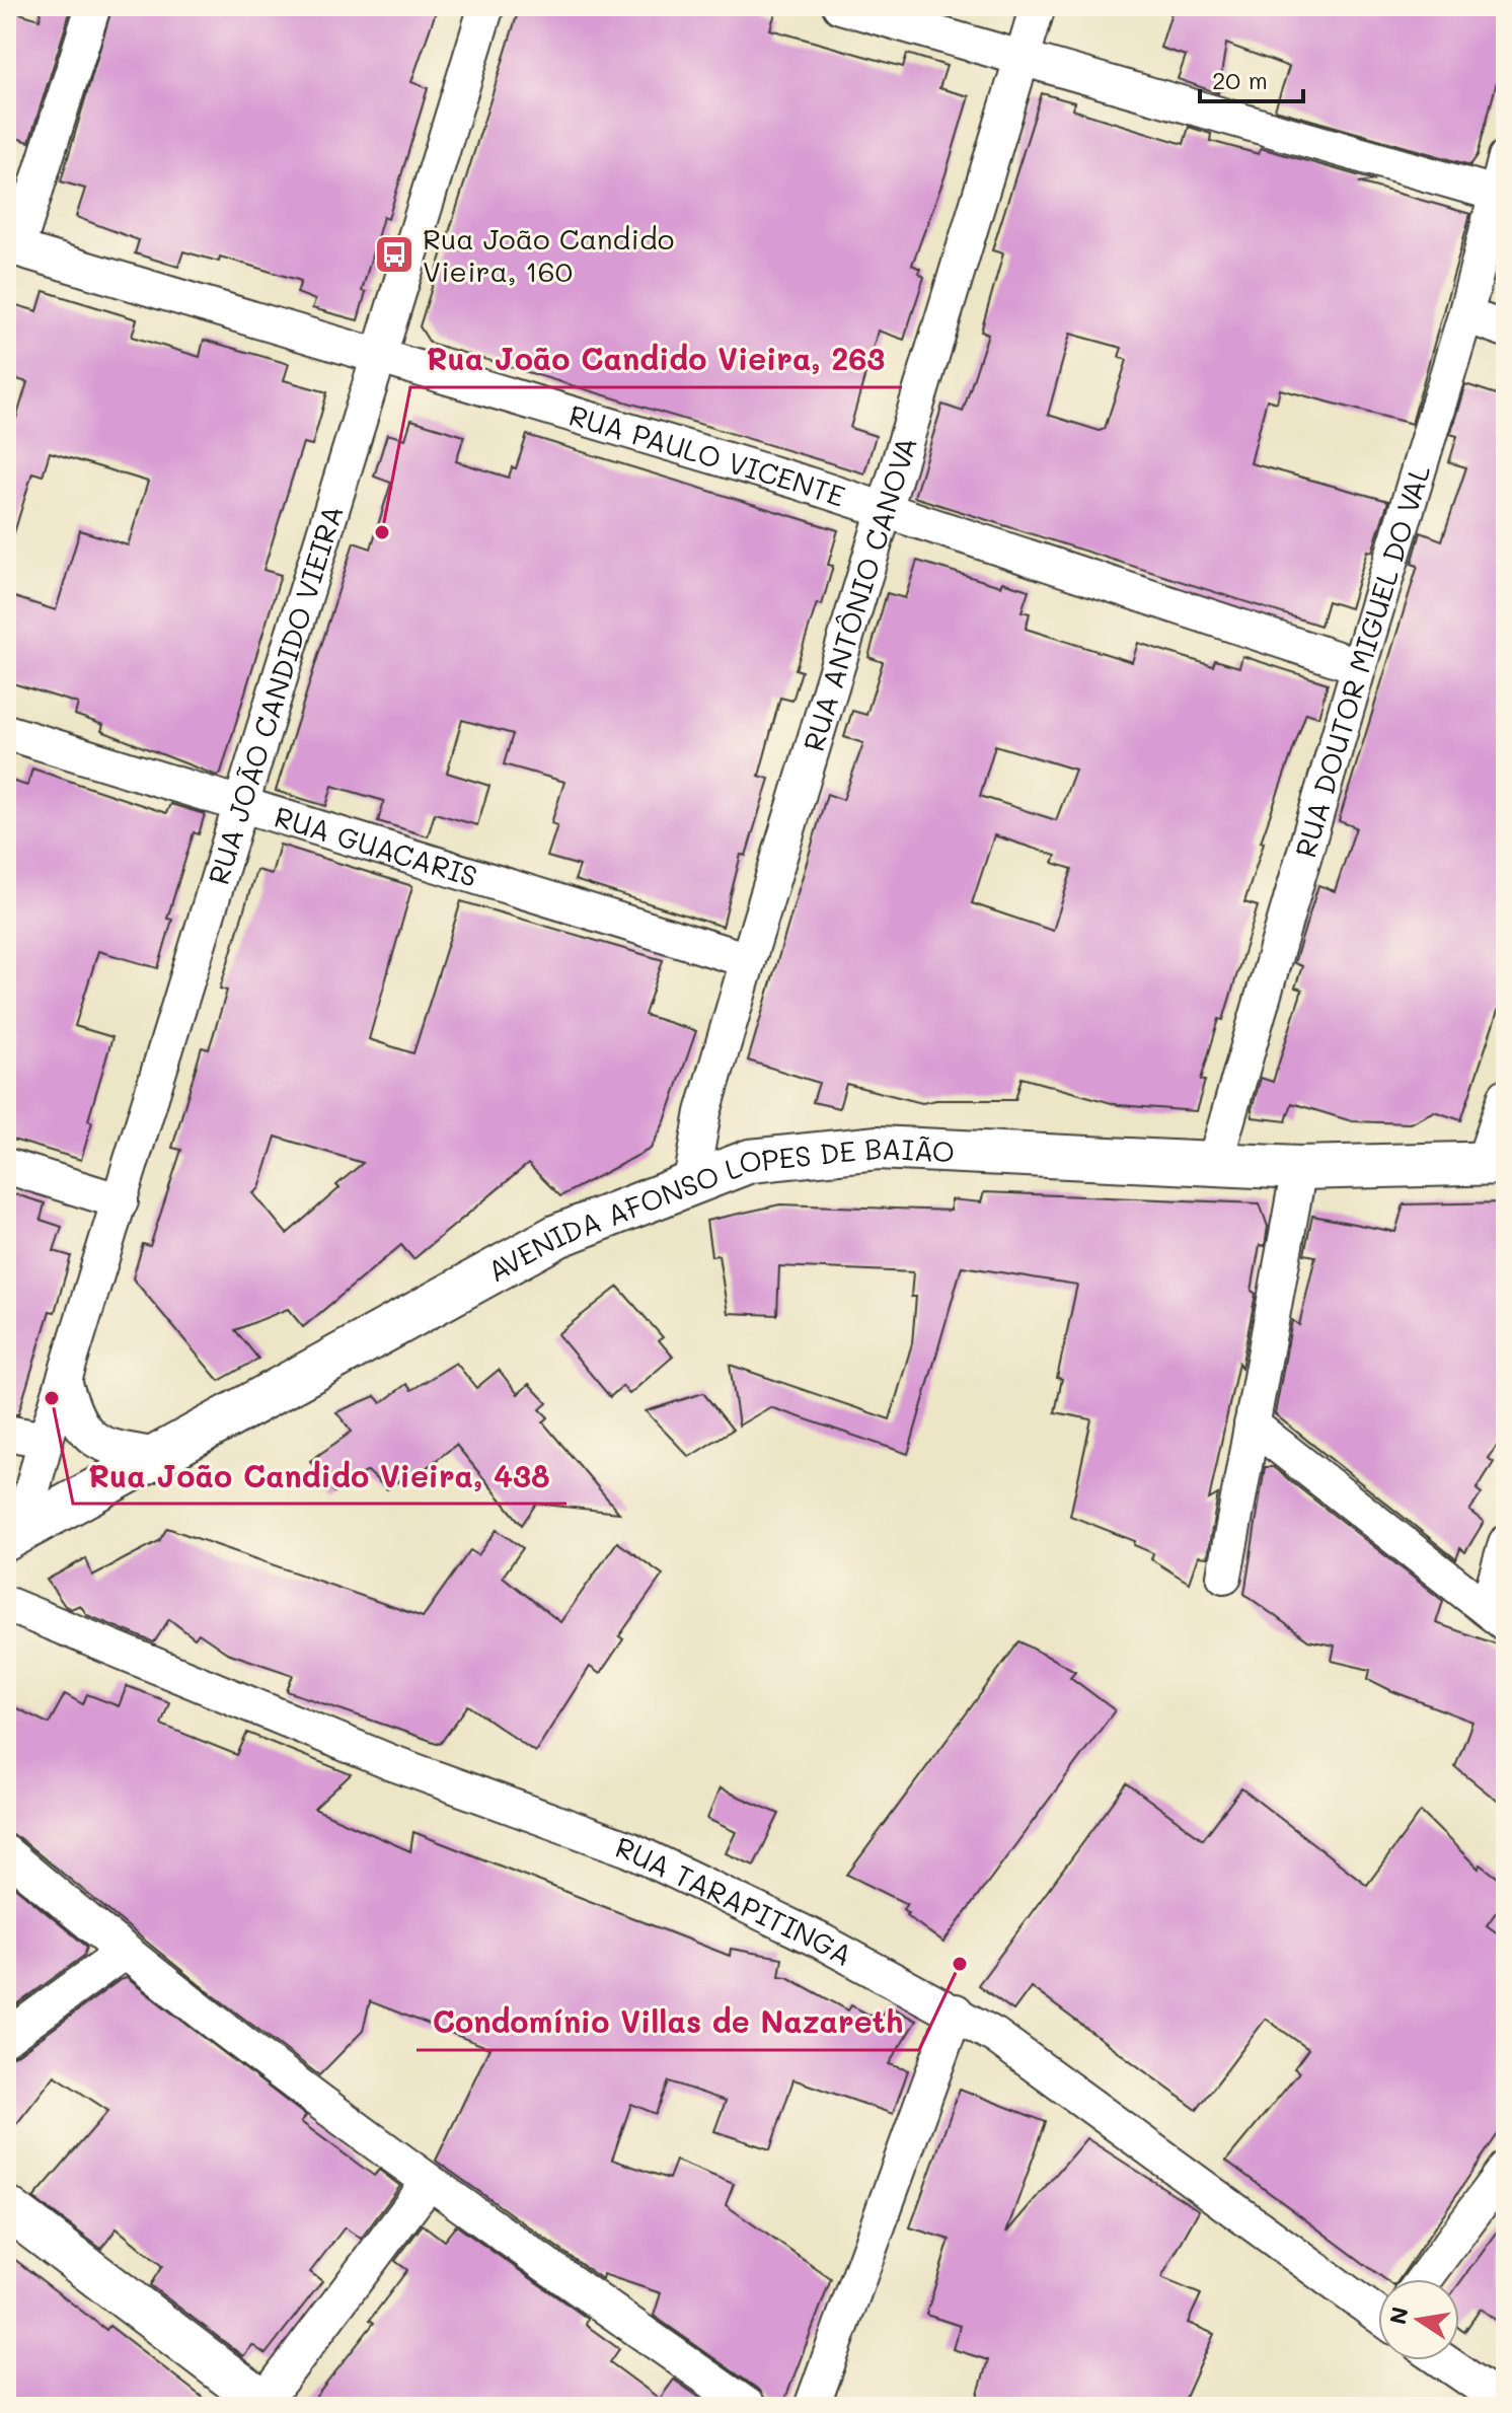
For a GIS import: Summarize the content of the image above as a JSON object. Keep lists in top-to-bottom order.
{
  "streets": {
    "street": [
      "RUA PAULO VICENTE",
      "RUA ANTÔNIO CANOVA",
      "RUA DOUTOR MIGUEL DO VAL",
      "RUA JOÃO CANDIDO VIEIRA",
      "RUA GUACARIS",
      "AVENIDA AFONSO LOPES DE BAIÃO",
      "RUA TARAPITINGA"
    ]
  },
  "crossings": [
    ["RUA PAULO VICENTE", "RUA ANTÔNIO CANOVA"],
    ["RUA PAULO VICENTE", "RUA DOUTOR MIGUEL DO VAL"],
    ["RUA PAULO VICENTE", "RUA JOÃO CANDIDO VIEIRA"],
    ["RUA ANTÔNIO CANOVA", "RUA GUACARIS"],
    ["RUA ANTÔNIO CANOVA", "AVENIDA AFONSO LOPES DE BAIÃO"],
    ["RUA DOUTOR MIGUEL DO VAL", "AVENIDA AFONSO LOPES DE BAIÃO"],
    ["RUA JOÃO CANDIDO VIEIRA", "RUA GUACARIS"],
    ["RUA JOÃO CANDIDO VIEIRA", "AVENIDA AFONSO LOPES DE BAIÃO"]
  ],
  "places": {
    "bus stop": ["Rua João Candido Vieira, 160"],
    "other": ["Rua João Candido Vieira, 263", "Rua João Candido Vieira, 438", "Condomínio Villas de Nazareth"]
  },
  "scale_bar": "20 m",
  "north": "left"
}
